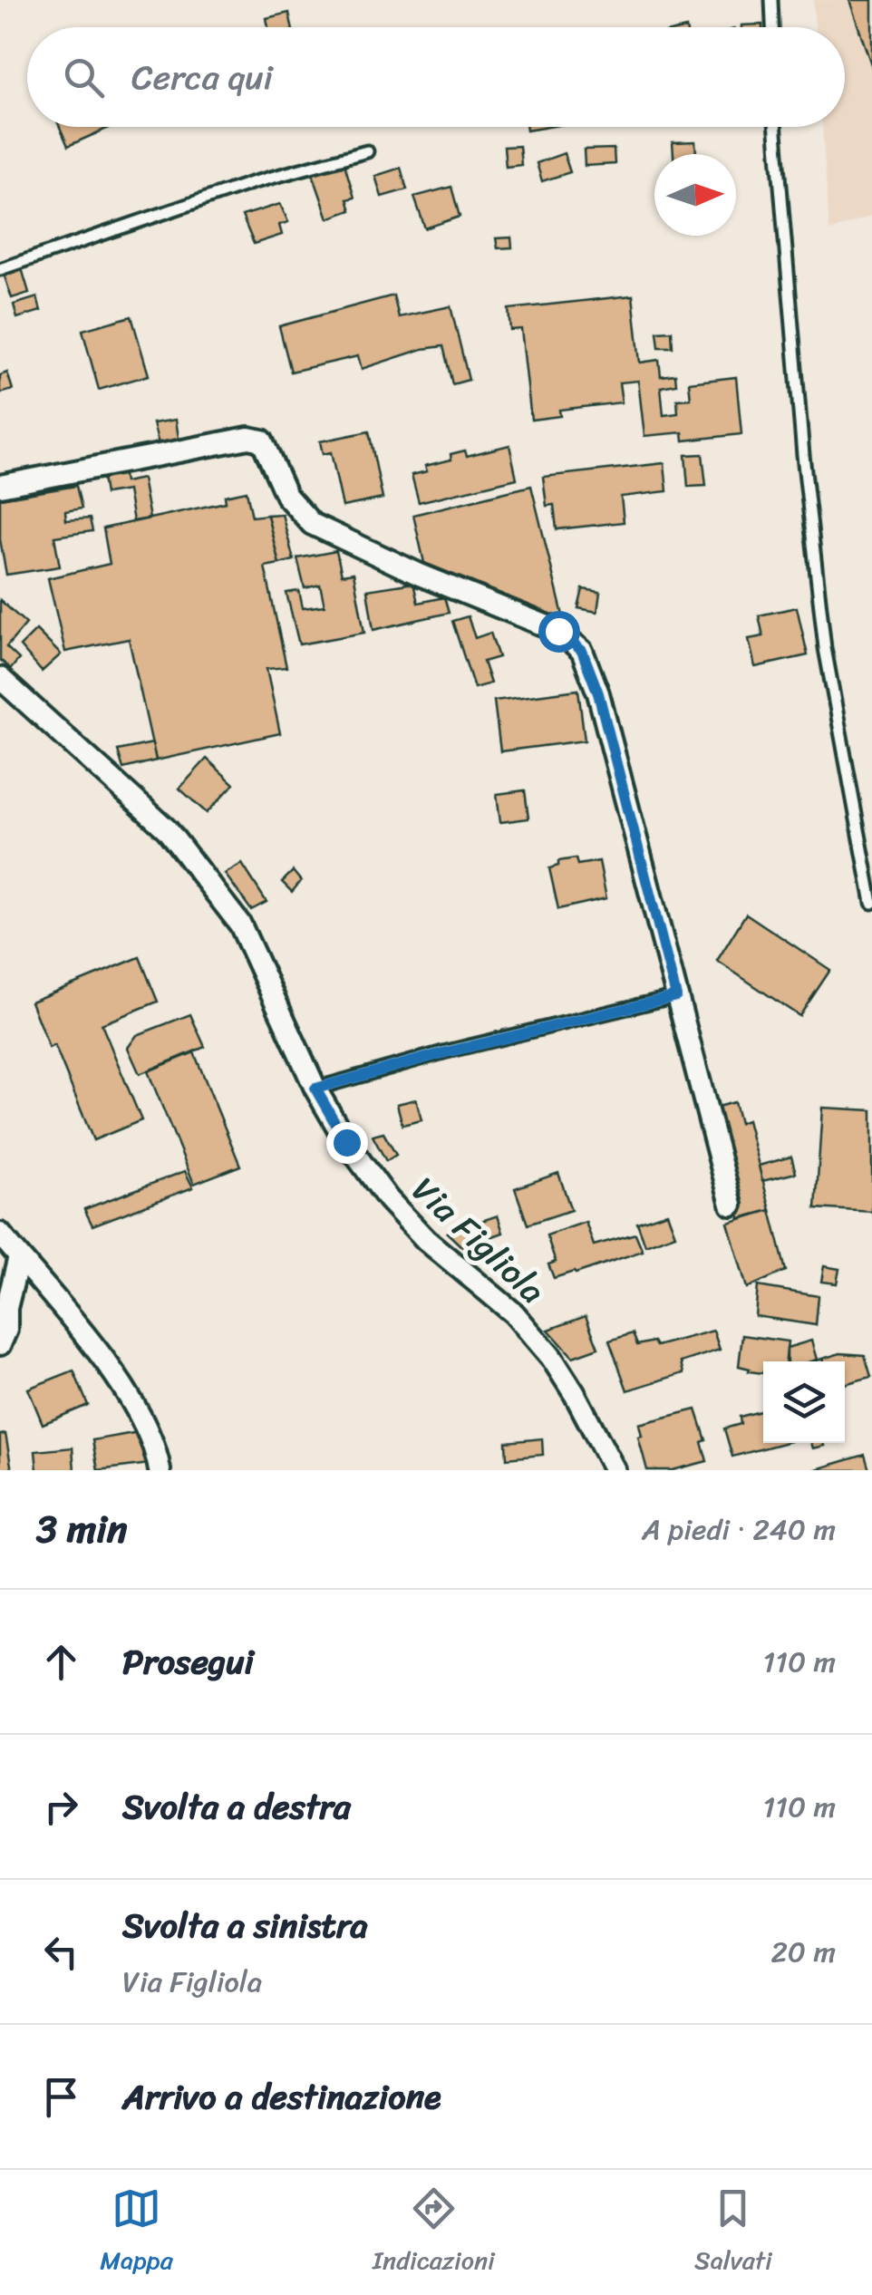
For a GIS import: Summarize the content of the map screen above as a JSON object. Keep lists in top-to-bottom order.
{
  "streets": {
    "street": ["Via Figliola"]
  },
  "north": "right",
  "page": {
    "search": "Cerca qui",
    "heading": ["3 min", "A piedi · 240 m"],
    "list": [
      ["Prosegui", "110 m"],
      ["Svolta a destra", "110 m"],
      ["Svolta a sinistra", "Via Figliola", "20 m"],
      "Arrivo a destinazione"
    ],
    "nav": ["Mappa", "Indicazioni", "Salvati"]
  }
}
